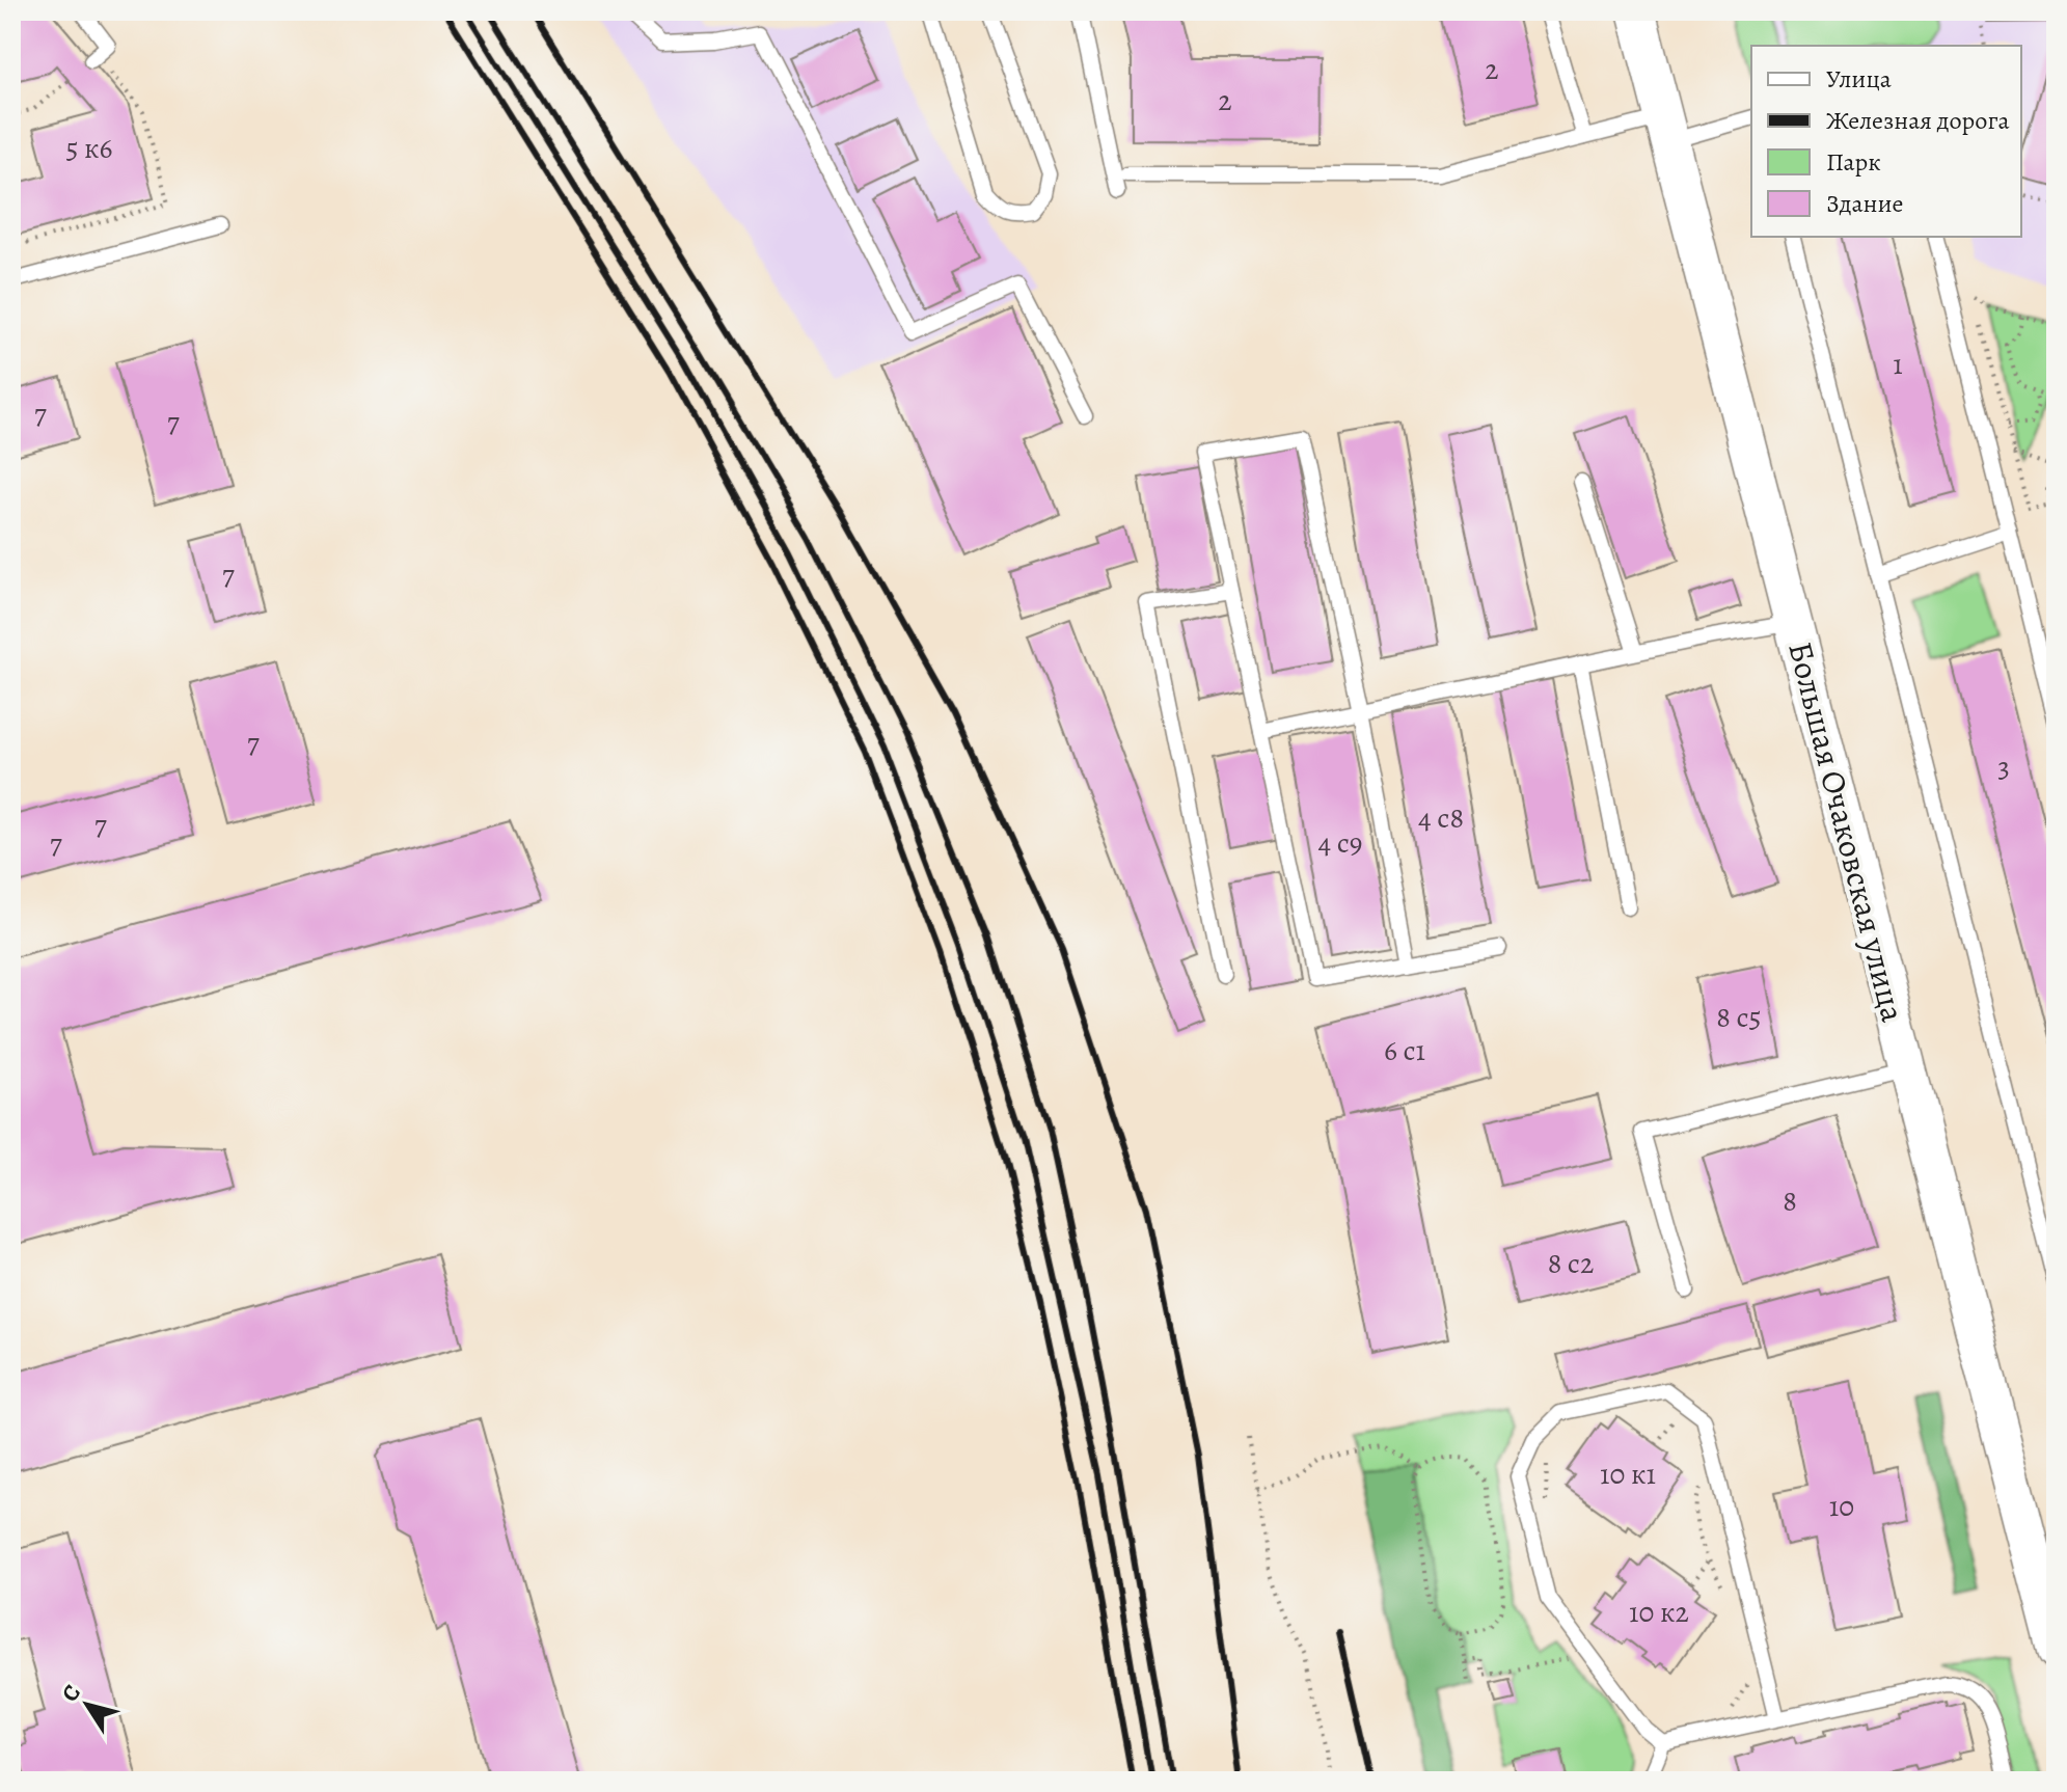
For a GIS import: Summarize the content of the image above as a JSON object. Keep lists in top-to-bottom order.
{
  "streets": {
    "street": ["Большая Очаковская улица"]
  },
  "house_numbers": [
    "2",
    "2",
    "5 к6",
    "1",
    "7",
    "7",
    "7",
    "7",
    "3",
    "4 с8",
    "7",
    "4 с9",
    "7",
    "8 с5",
    "6 с1",
    "8",
    "8 с2",
    "10 к1",
    "10",
    "10 к2"
  ],
  "legend": [
    "Улица",
    "Железная дорога",
    "Парк",
    "Здание"
  ],
  "north": "top left"
}
